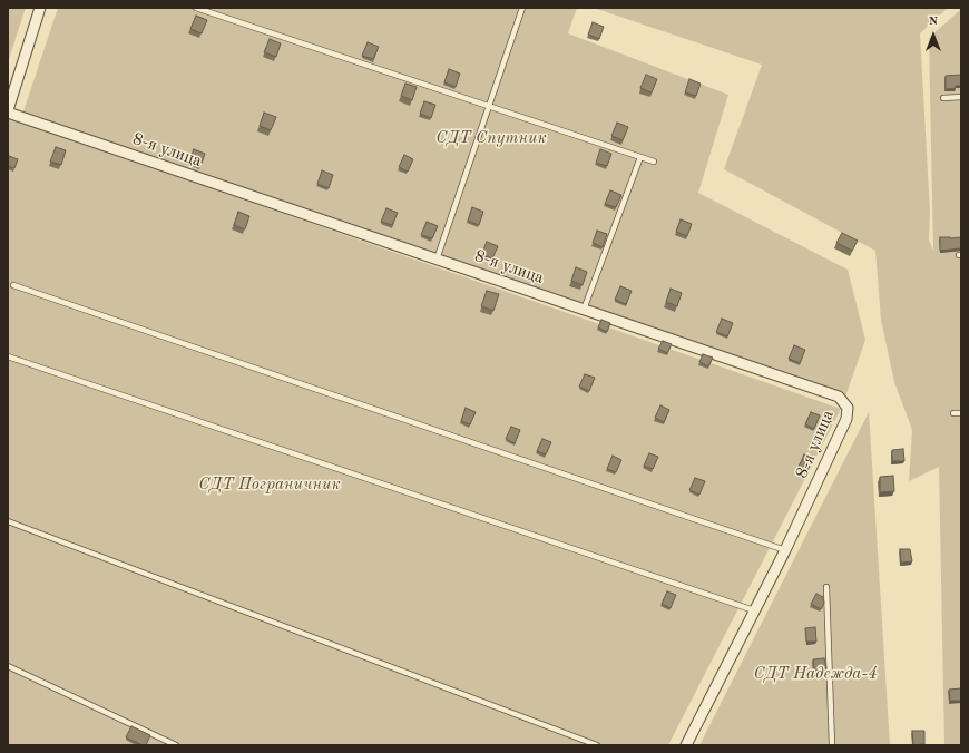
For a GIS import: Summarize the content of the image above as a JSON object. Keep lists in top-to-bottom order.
{
  "streets": {
    "street": ["8-я улица"]
  },
  "parks": ["СДТ Спутник", "СДТ Пограничник", "СДТ Надежда-4"],
  "north": "top"
}
